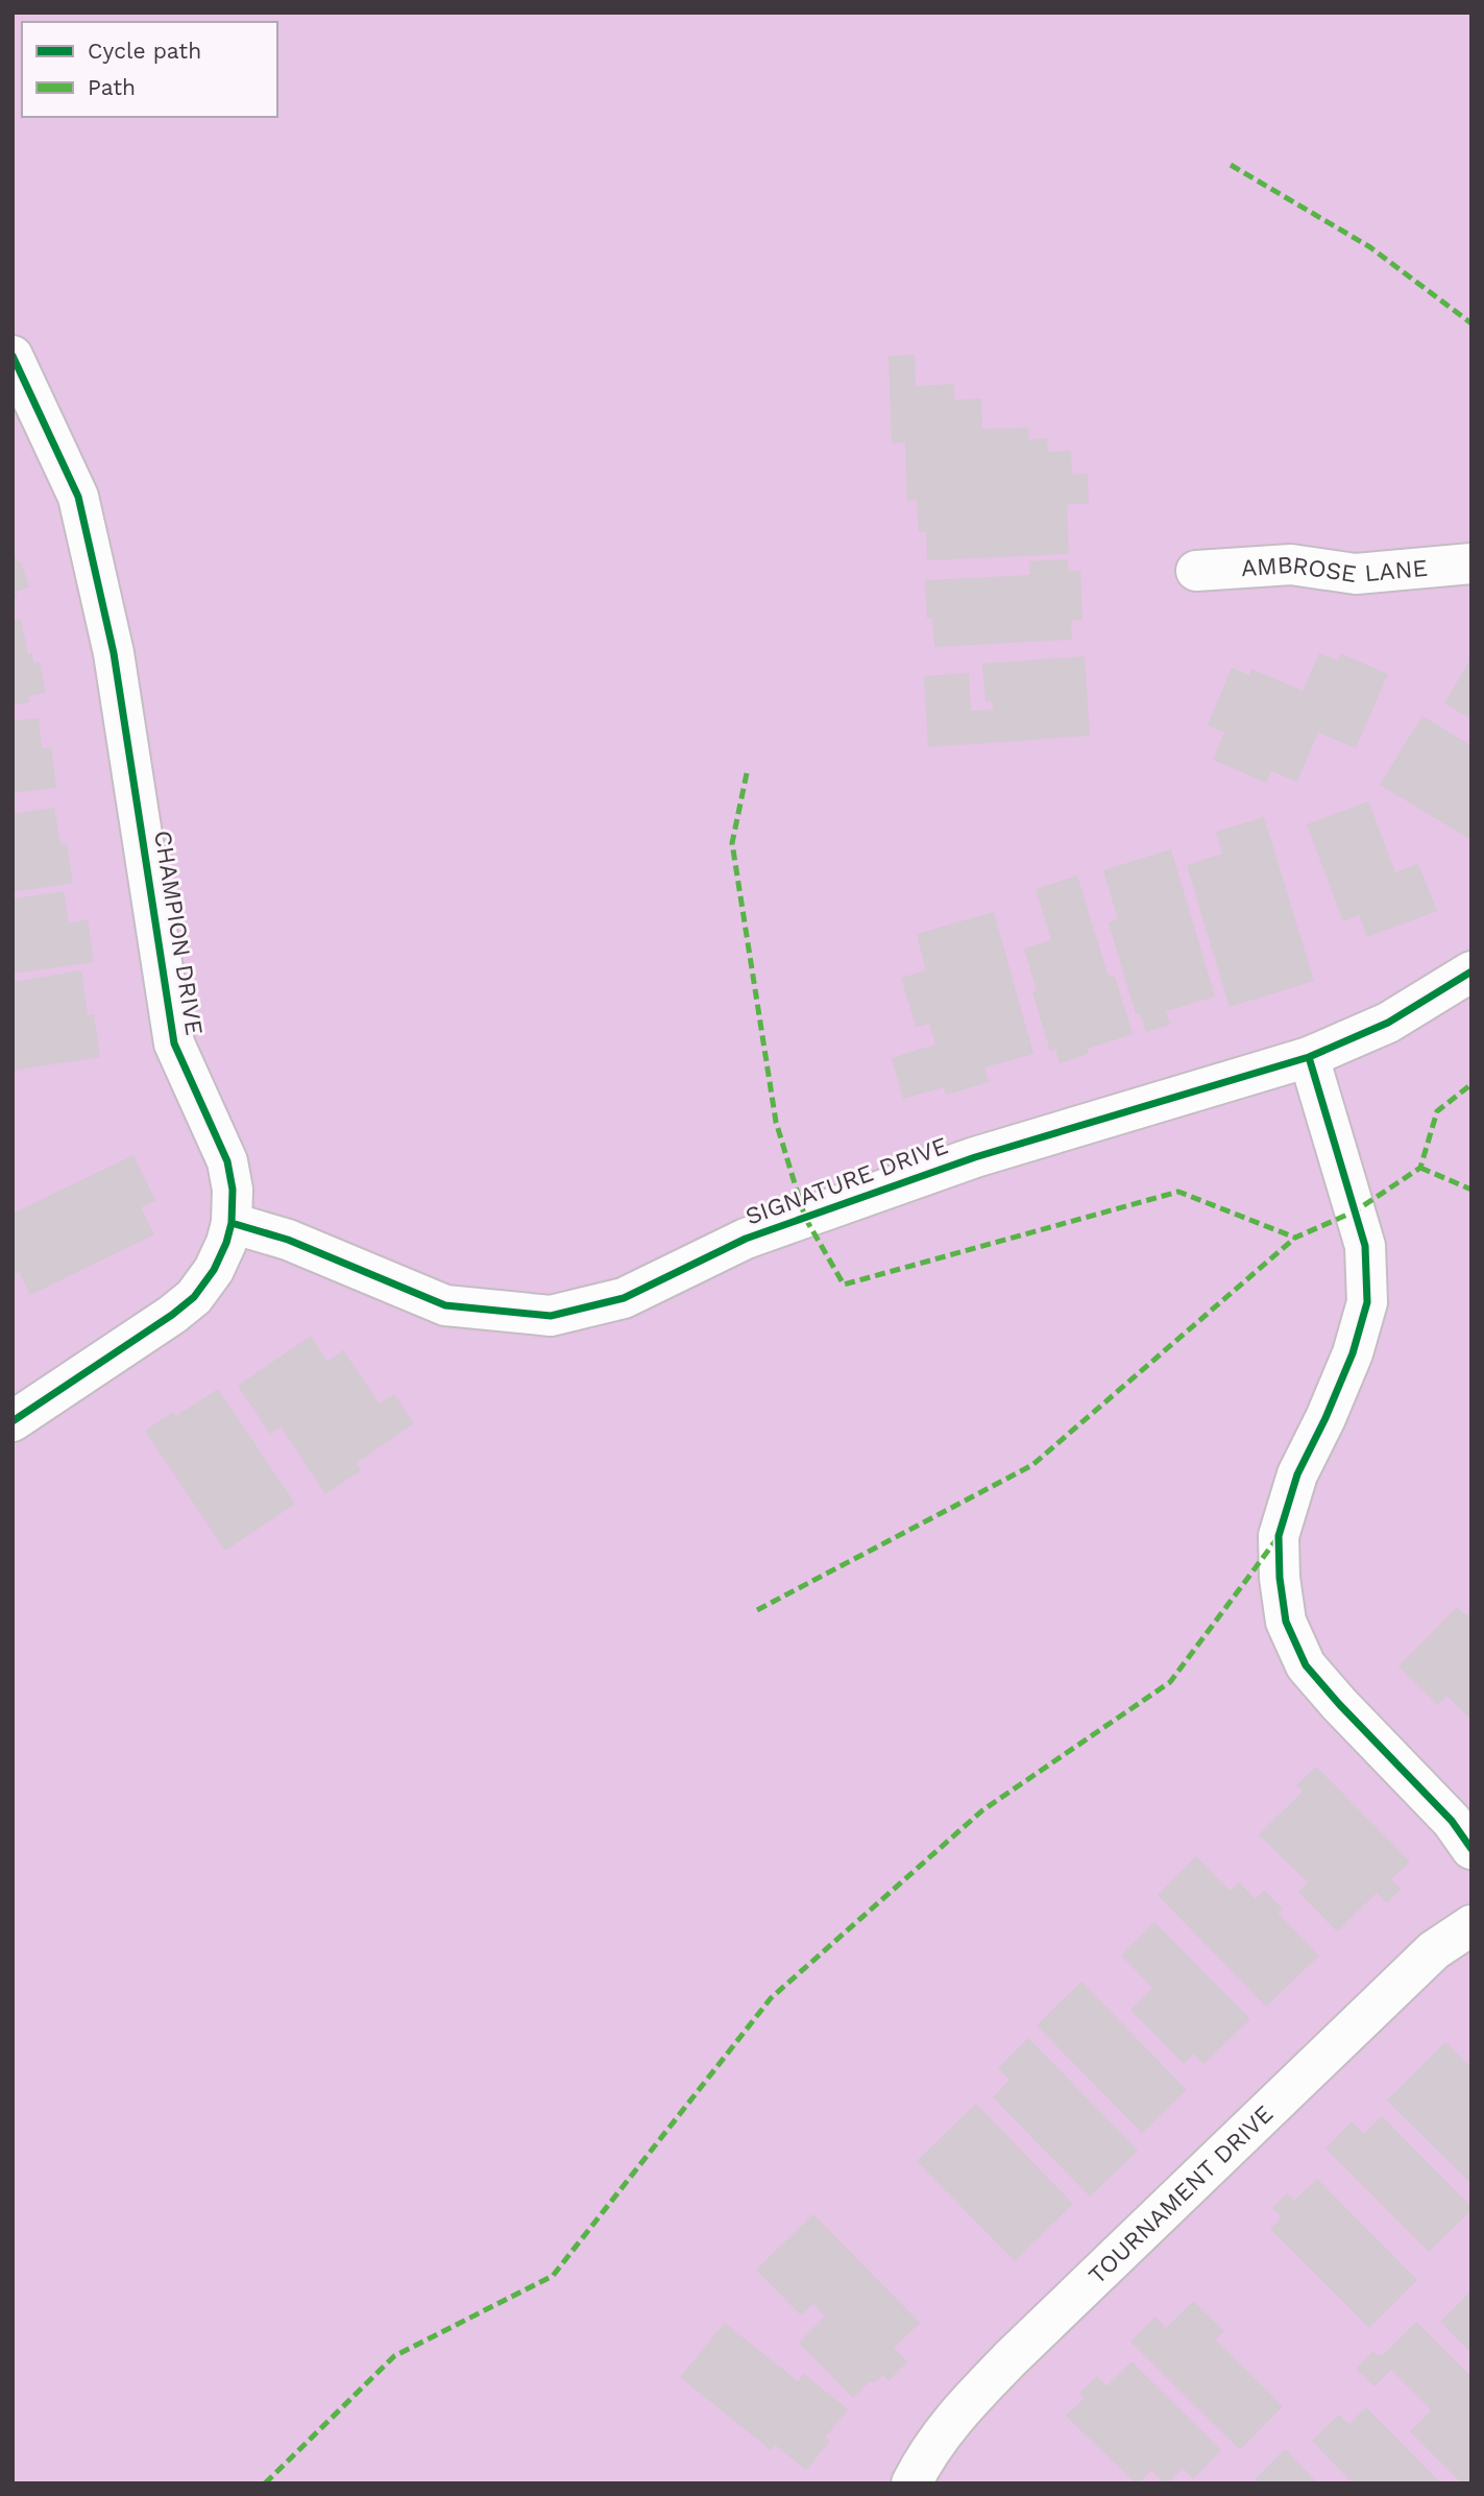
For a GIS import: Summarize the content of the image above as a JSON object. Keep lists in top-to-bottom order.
{
  "streets": {
    "street": [
      "AMBROSE LANE",
      "CHAMPION DRIVE",
      "SIGNATURE DRIVE",
      "TOURNAMENT DRIVE"
    ]
  },
  "crossings": [
    ["CHAMPION DRIVE", "SIGNATURE DRIVE"]
  ],
  "legend": ["Cycle path", "Path"]
}
